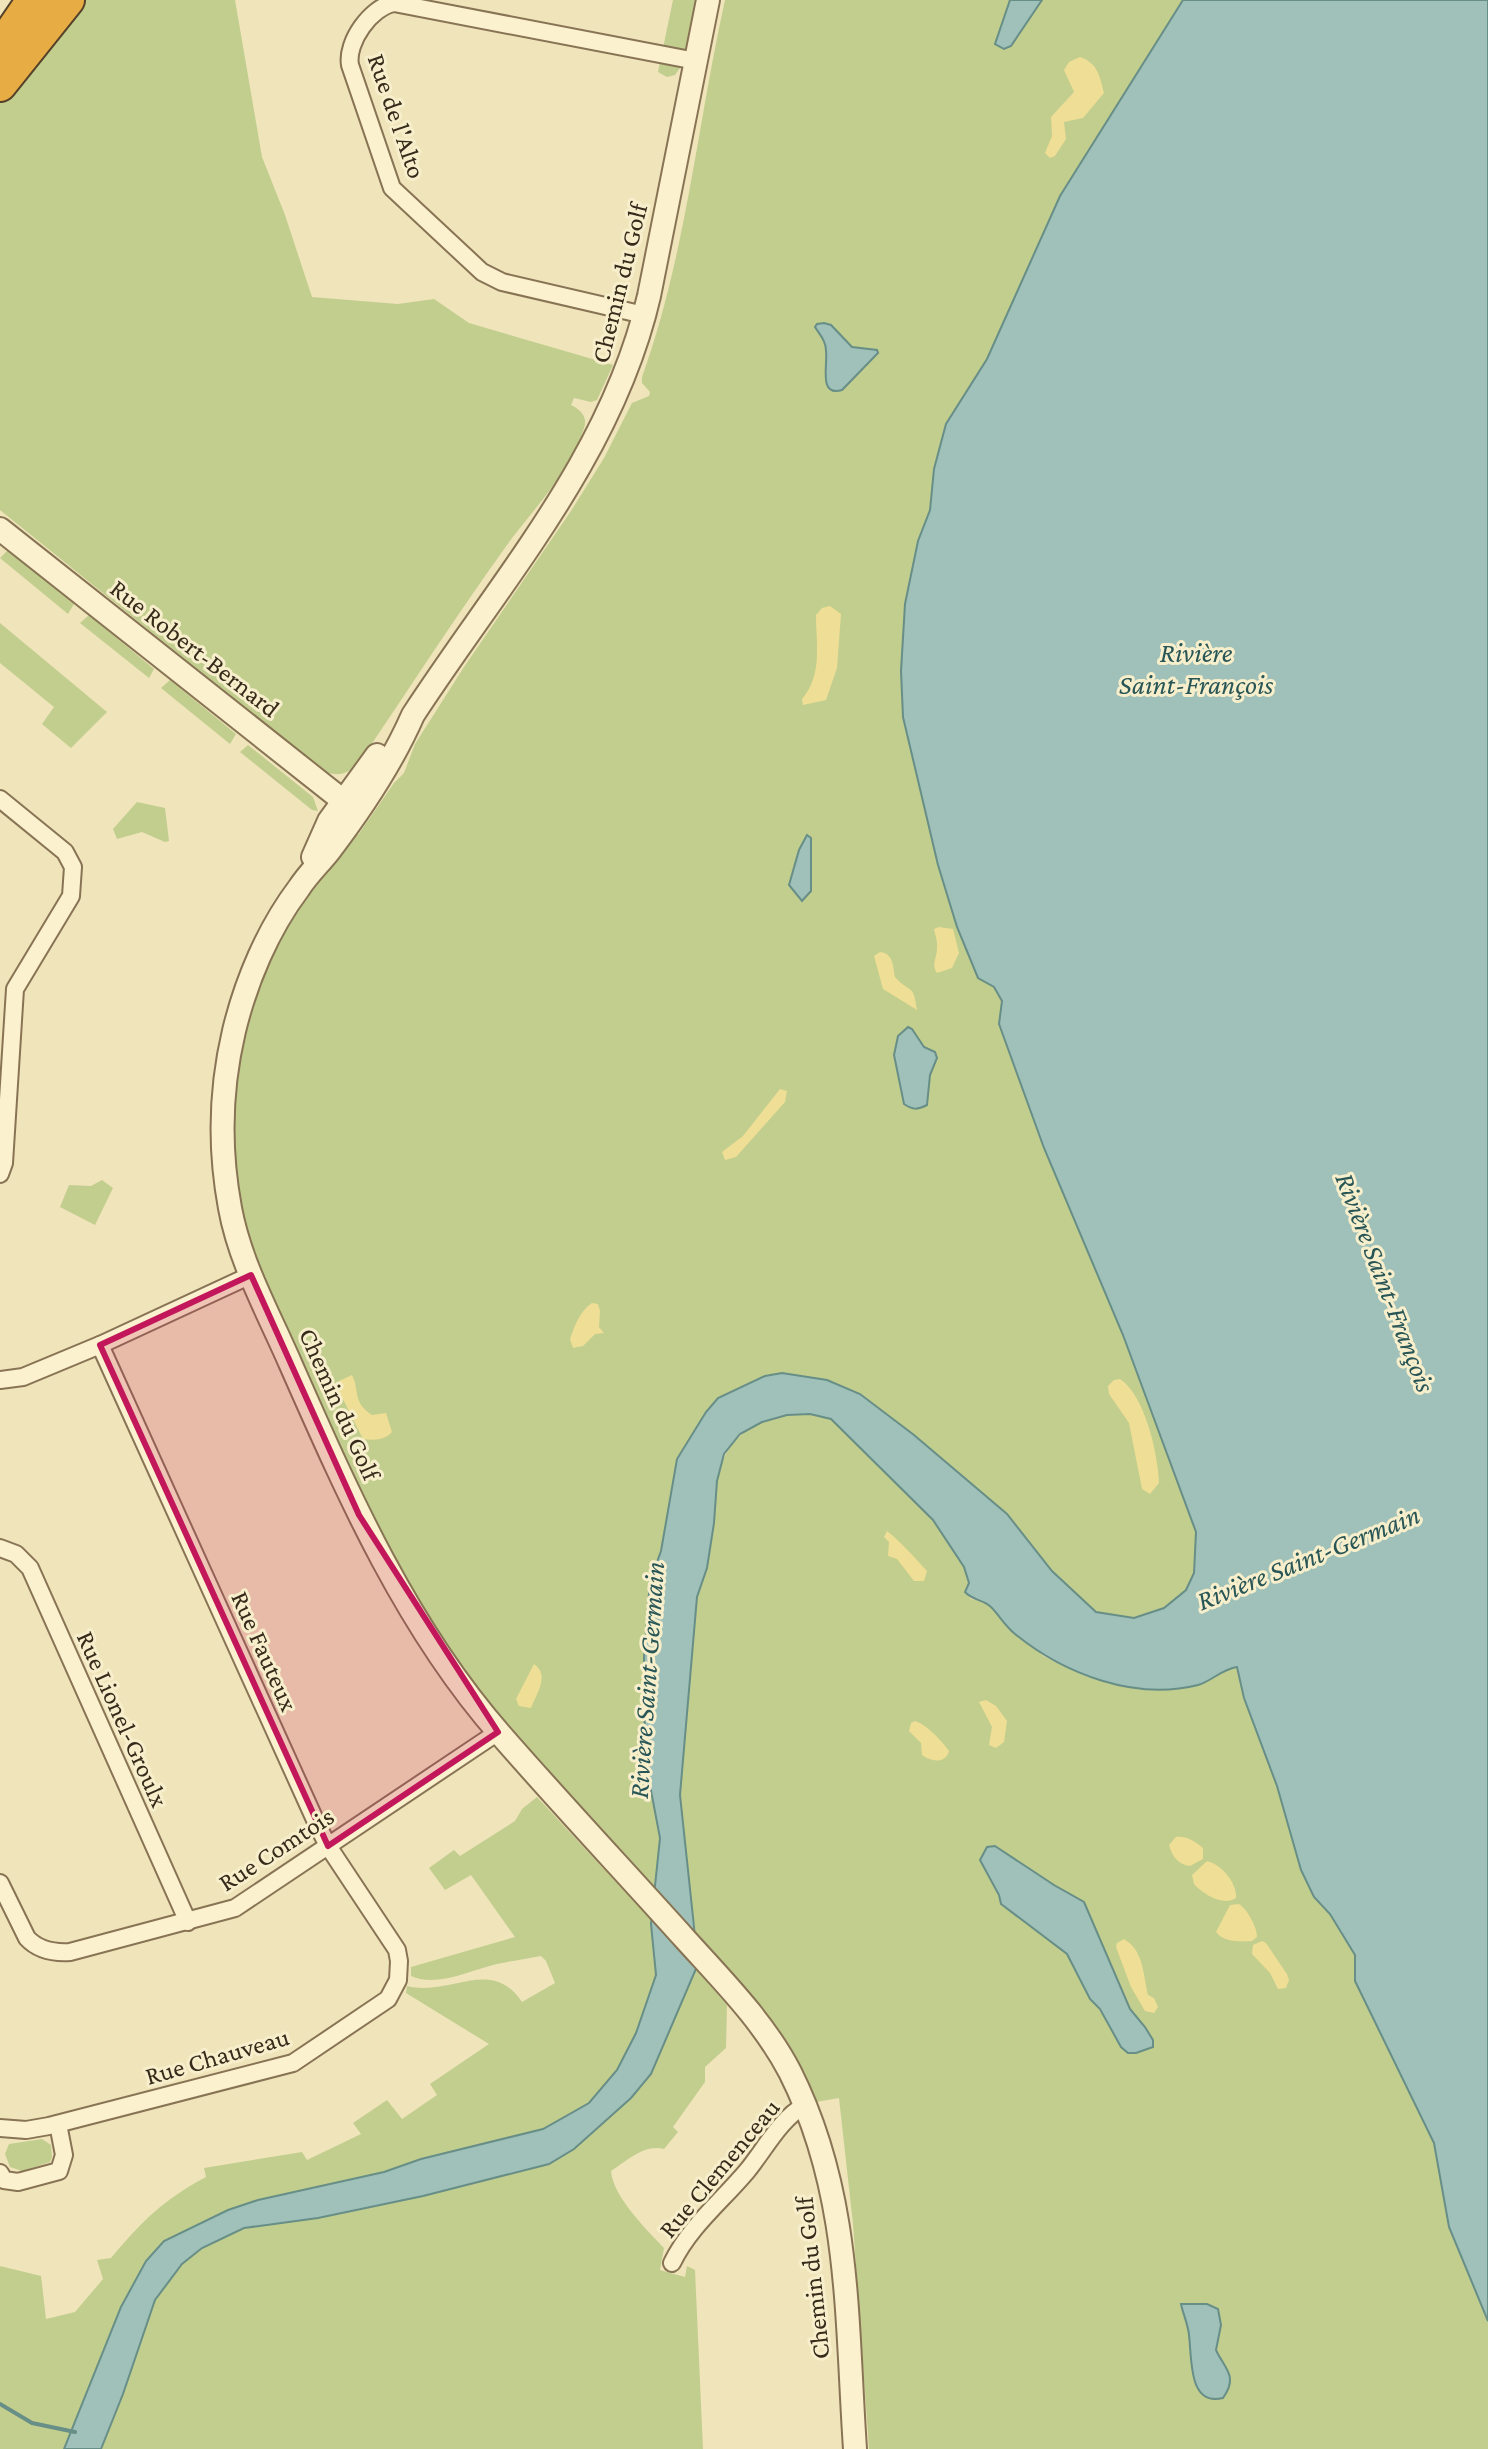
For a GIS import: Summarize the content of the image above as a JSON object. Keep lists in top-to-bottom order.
{
  "streets": {
    "street": [
      "Rue de l'Alto",
      "Chemin du Golf",
      "Rue Robert-Bernard",
      "Rue Fauteux",
      "Rue Lionel-Groulx",
      "Rue Comtois",
      "Rue Chauveau",
      "Rue Clemenceau"
    ]
  },
  "crossings": [
    ["Rue de l'Alto", "Chemin du Golf"],
    ["Chemin du Golf", "Rue Robert-Bernard"],
    ["Chemin du Golf", "Rue Comtois"],
    ["Chemin du Golf", "Rue Clemenceau"],
    ["Rue Fauteux", "Rue Comtois"],
    ["Rue Fauteux", "Rue Chauveau"],
    ["Rue Lionel-Groulx", "Rue Comtois"]
  ],
  "water": ["Rivière Saint-François", "Rivière Saint-Germain"]
}
